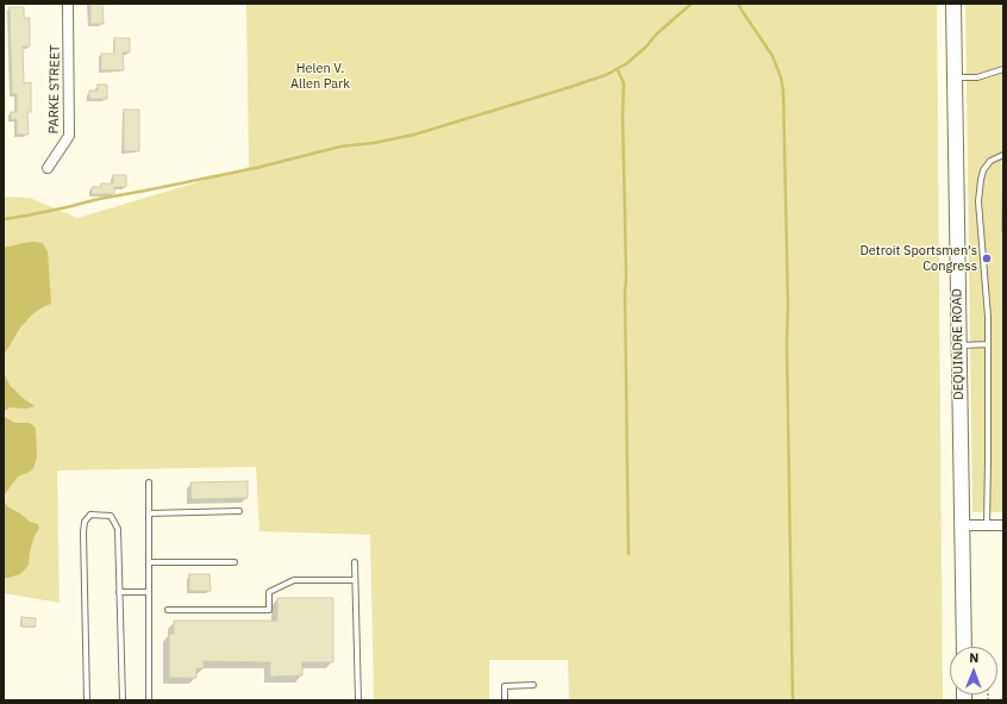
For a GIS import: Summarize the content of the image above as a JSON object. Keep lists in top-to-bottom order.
{
  "streets": {
    "main road": ["DEQUINDRE ROAD"],
    "street": ["PARKE STREET"]
  },
  "parks": ["Helen V. Allen Park"],
  "places": ["Detroit Sportsmen's Congress"],
  "north": "top"
}
